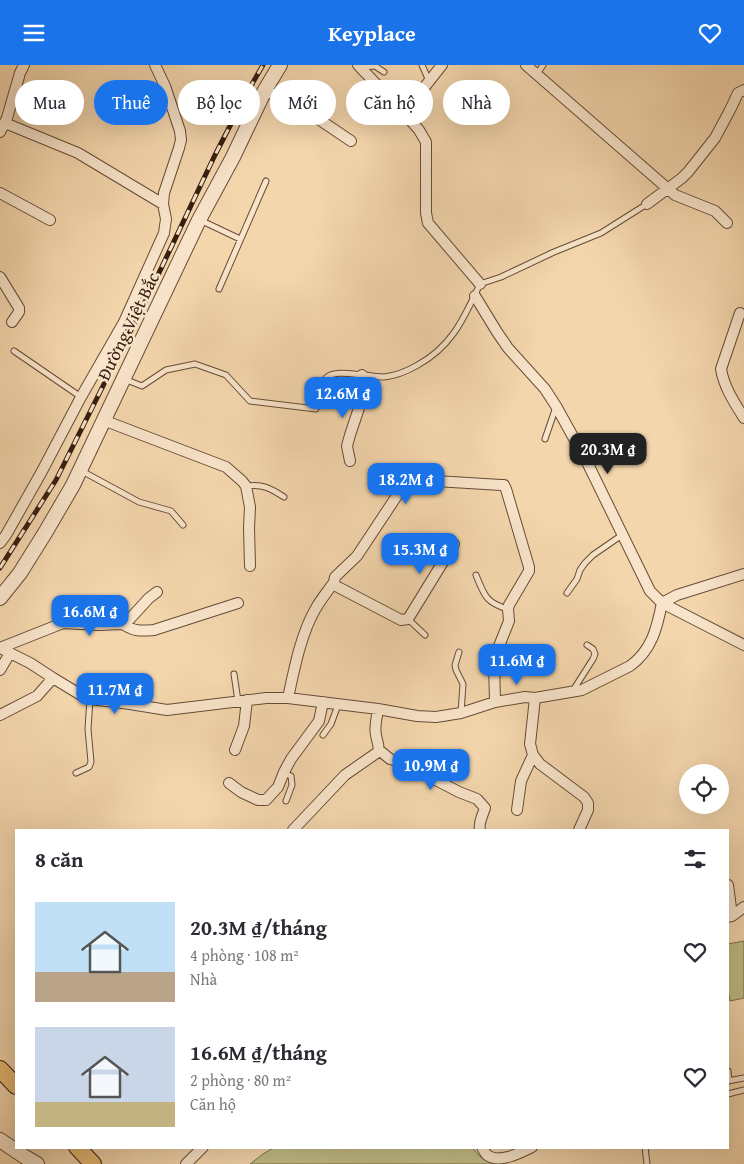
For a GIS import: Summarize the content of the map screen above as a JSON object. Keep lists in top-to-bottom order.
{
  "streets": {
    "street": ["Đường Việt Bắc"]
  },
  "page": {
    "header": "Keyplace",
    "chip": [
      "Mua",
      "Thuê",
      "Bộ lọc",
      "Mới",
      "Căn hộ",
      "Nhà"
    ],
    "price": [
      "12.6M ₫",
      "20.3M ₫",
      "18.2M ₫",
      "15.3M ₫",
      "16.6M ₫",
      "11.6M ₫",
      "11.7M ₫",
      "10.9M ₫"
    ],
    "heading": "8 căn",
    "list": [
      {
        "name": "20.3M ₫/tháng",
        "note": "4 phòng · 108 m² · Nhà"
      },
      {
        "name": "16.6M ₫/tháng",
        "note": "2 phòng · 80 m² · Căn hộ"
      }
    ]
  }
}
